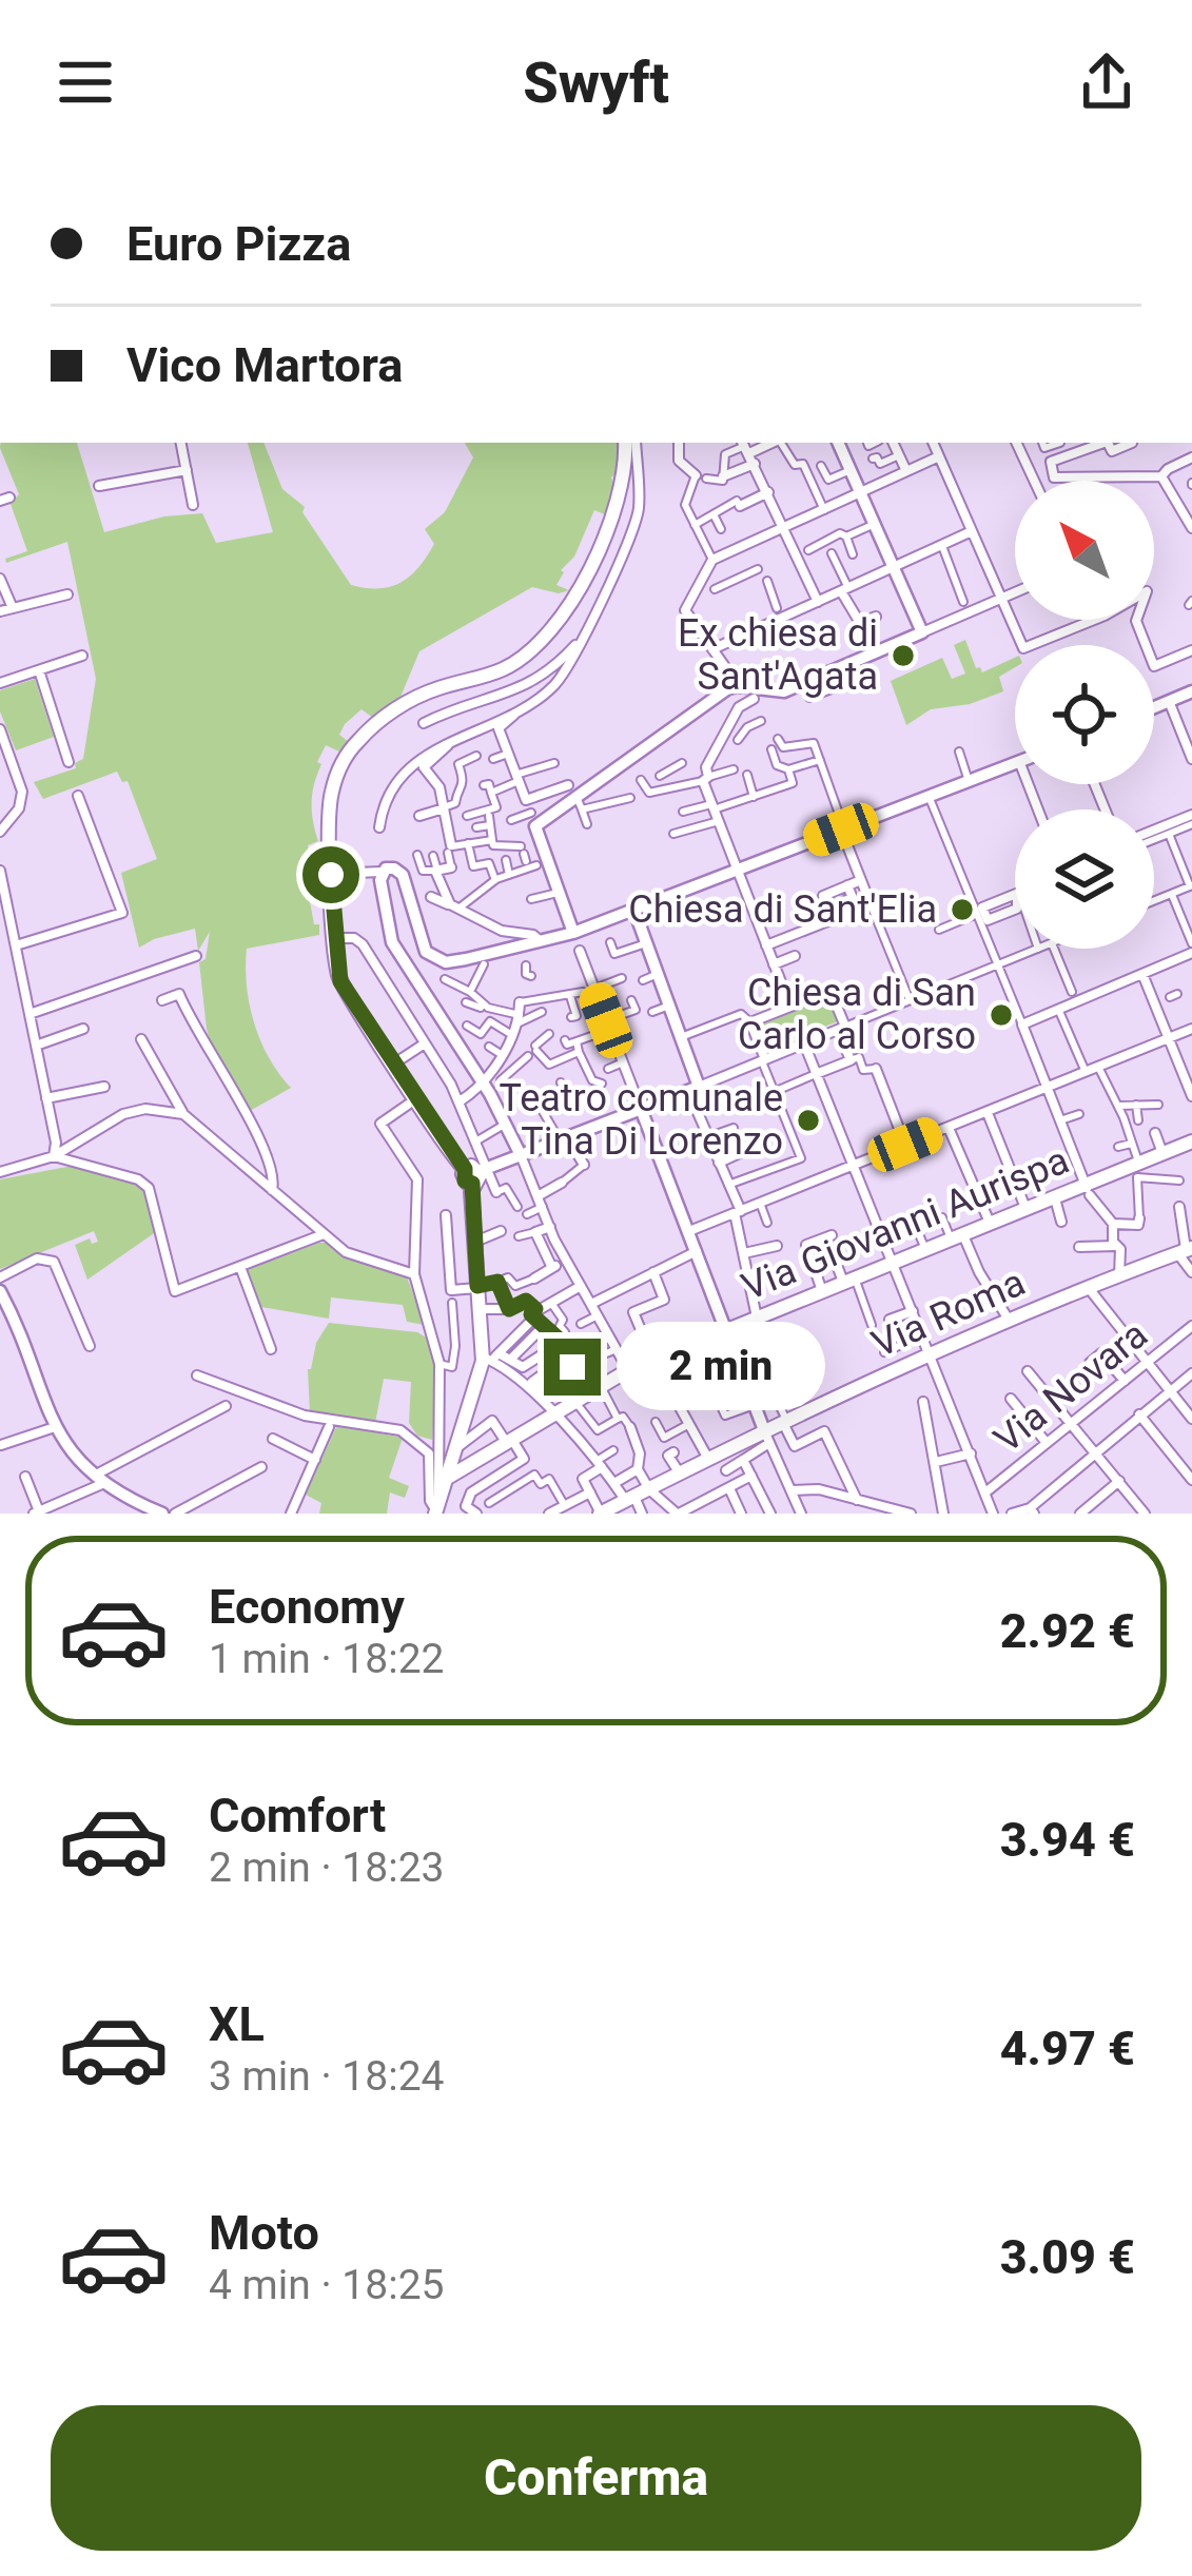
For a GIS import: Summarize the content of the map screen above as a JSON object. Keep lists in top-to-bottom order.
{
  "streets": {
    "main road": ["Via Giovanni Aurispa", "Via Roma"],
    "street": ["Via Novara"]
  },
  "places": [
    "Ex chiesa di Sant'Agata",
    "Chiesa di Sant'Elia",
    "Chiesa di San Carlo al Corso",
    "Teatro comunale Tina Di Lorenzo"
  ],
  "north": "top left",
  "page": {
    "header": "Swyft",
    "banner": ["Euro Pizza", "Vico Martora"],
    "bubble": "2 min",
    "list": [
      {
        "name": "Economy",
        "note": "1 min · 18:22",
        "value": "2.92 €"
      },
      {
        "name": "Comfort",
        "note": "2 min · 18:23",
        "value": "3.94 €"
      },
      {
        "name": "XL",
        "note": "3 min · 18:24",
        "value": "4.97 €"
      },
      {
        "name": "Moto",
        "note": "4 min · 18:25",
        "value": "3.09 €"
      }
    ],
    "buttons": "Conferma"
  }
}
